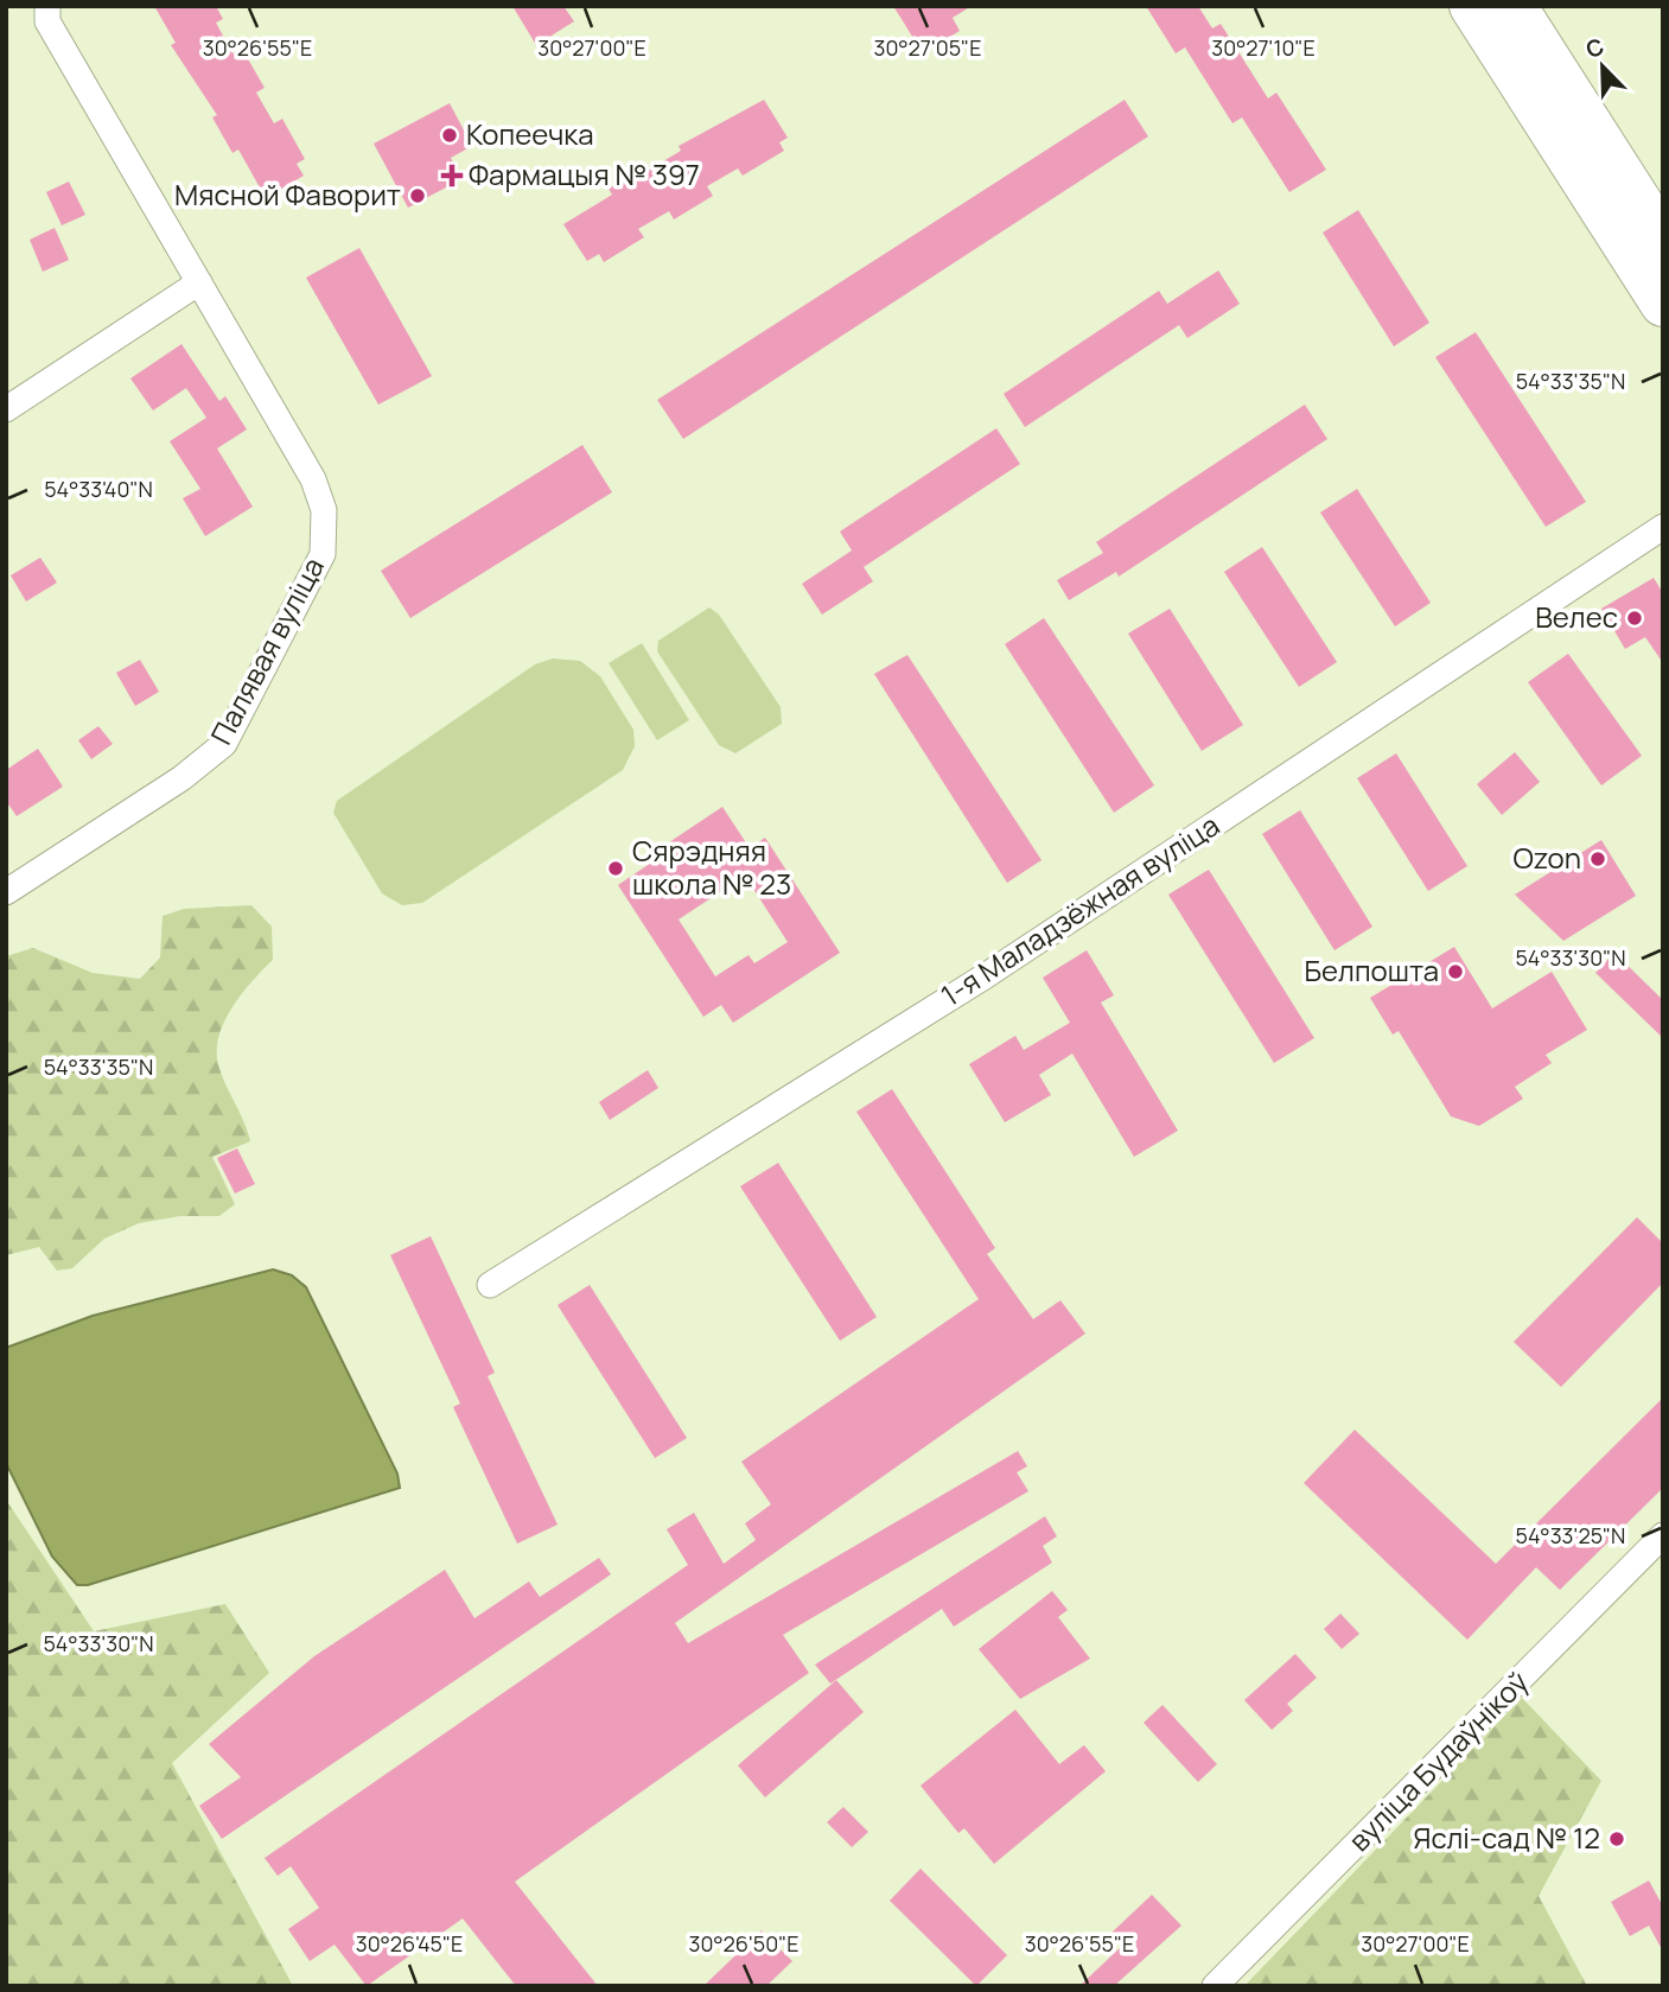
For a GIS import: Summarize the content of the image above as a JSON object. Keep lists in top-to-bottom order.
{
  "streets": {
    "street": ["Палявая вуліца", "1-я Маладзёжная вуліца", "вуліца Будаўнікоў"]
  },
  "places": {
    "other": [
      "Копеечка",
      "Мясной Фаворит",
      "Велес",
      "Ozon",
      "Сярэдняя школа № 23",
      "Белпошта",
      "Яслі-сад № 12"
    ],
    "health": ["Фармацыя № 397"]
  },
  "north": "top left",
  "coordinates": [
    "30°26'55\"E",
    "30°27'00\"E",
    "30°27'05\"E",
    "30°27'10\"E",
    "54°33'35\"N",
    "54°33'40\"N",
    "54°33'30\"N",
    "54°33'25\"N",
    "30°26'45\"E",
    "30°26'50\"E"
  ]
}
